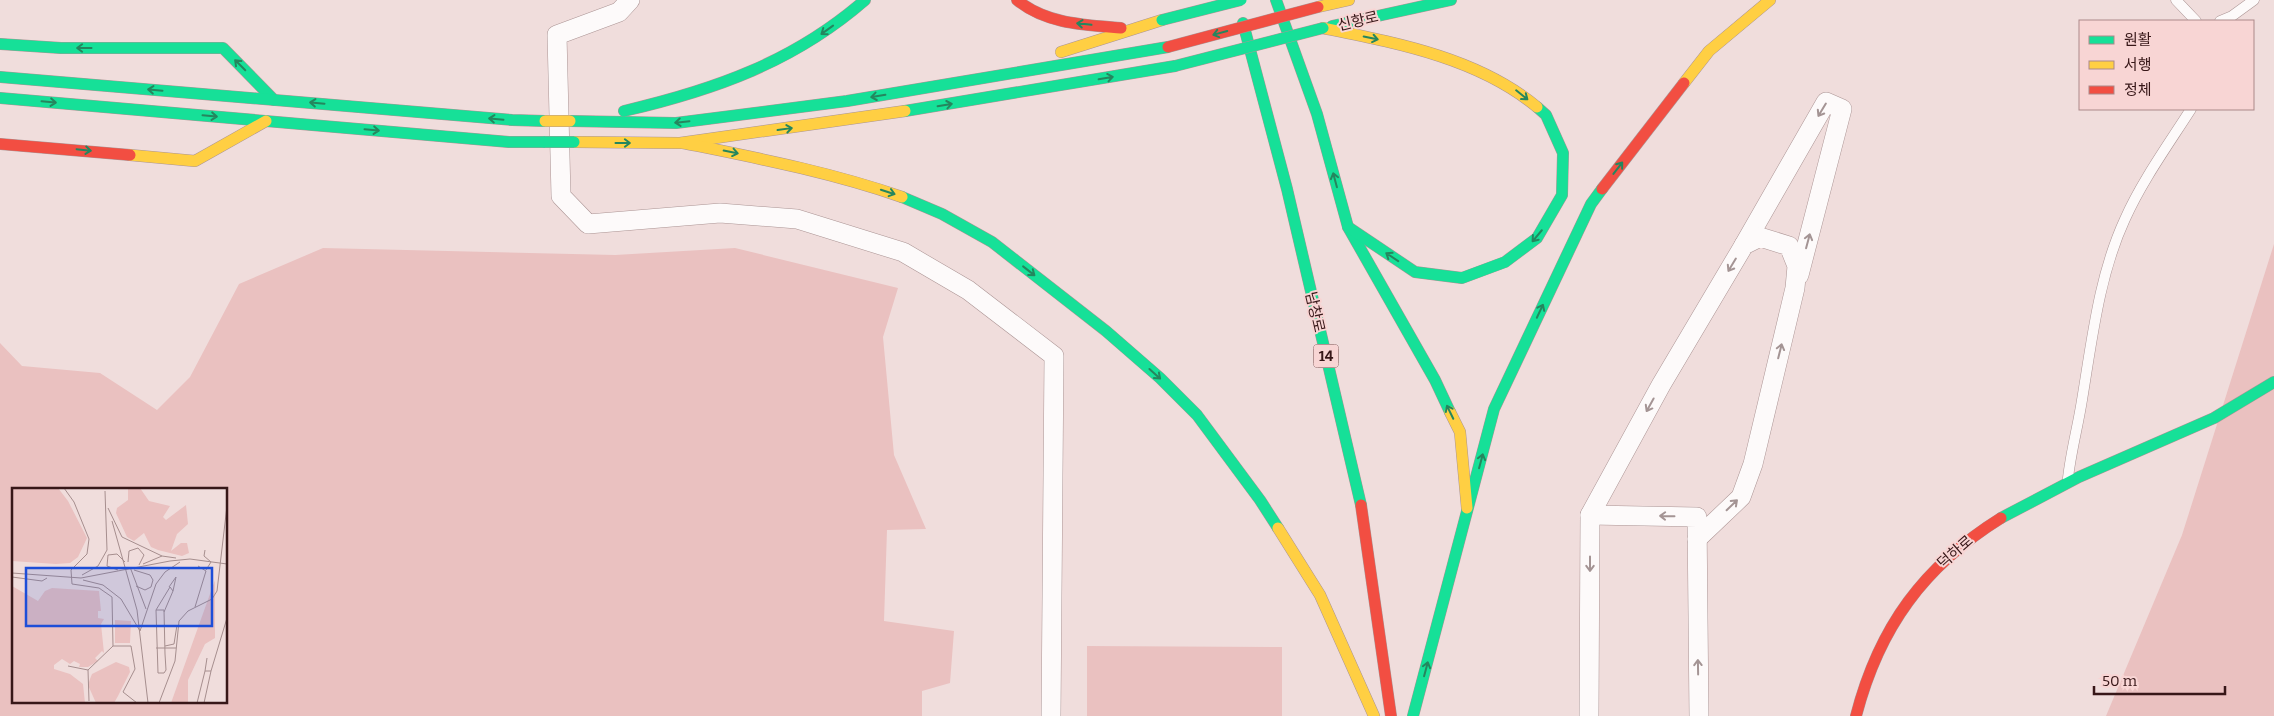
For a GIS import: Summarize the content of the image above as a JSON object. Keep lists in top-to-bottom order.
{
  "streets": {
    "main road": [
      "신항로",
      "남창로",
      "14",
      "덕하로"
    ]
  },
  "legend": ["원활", "서행", "정체"],
  "scale_bar": "50 m"
}
